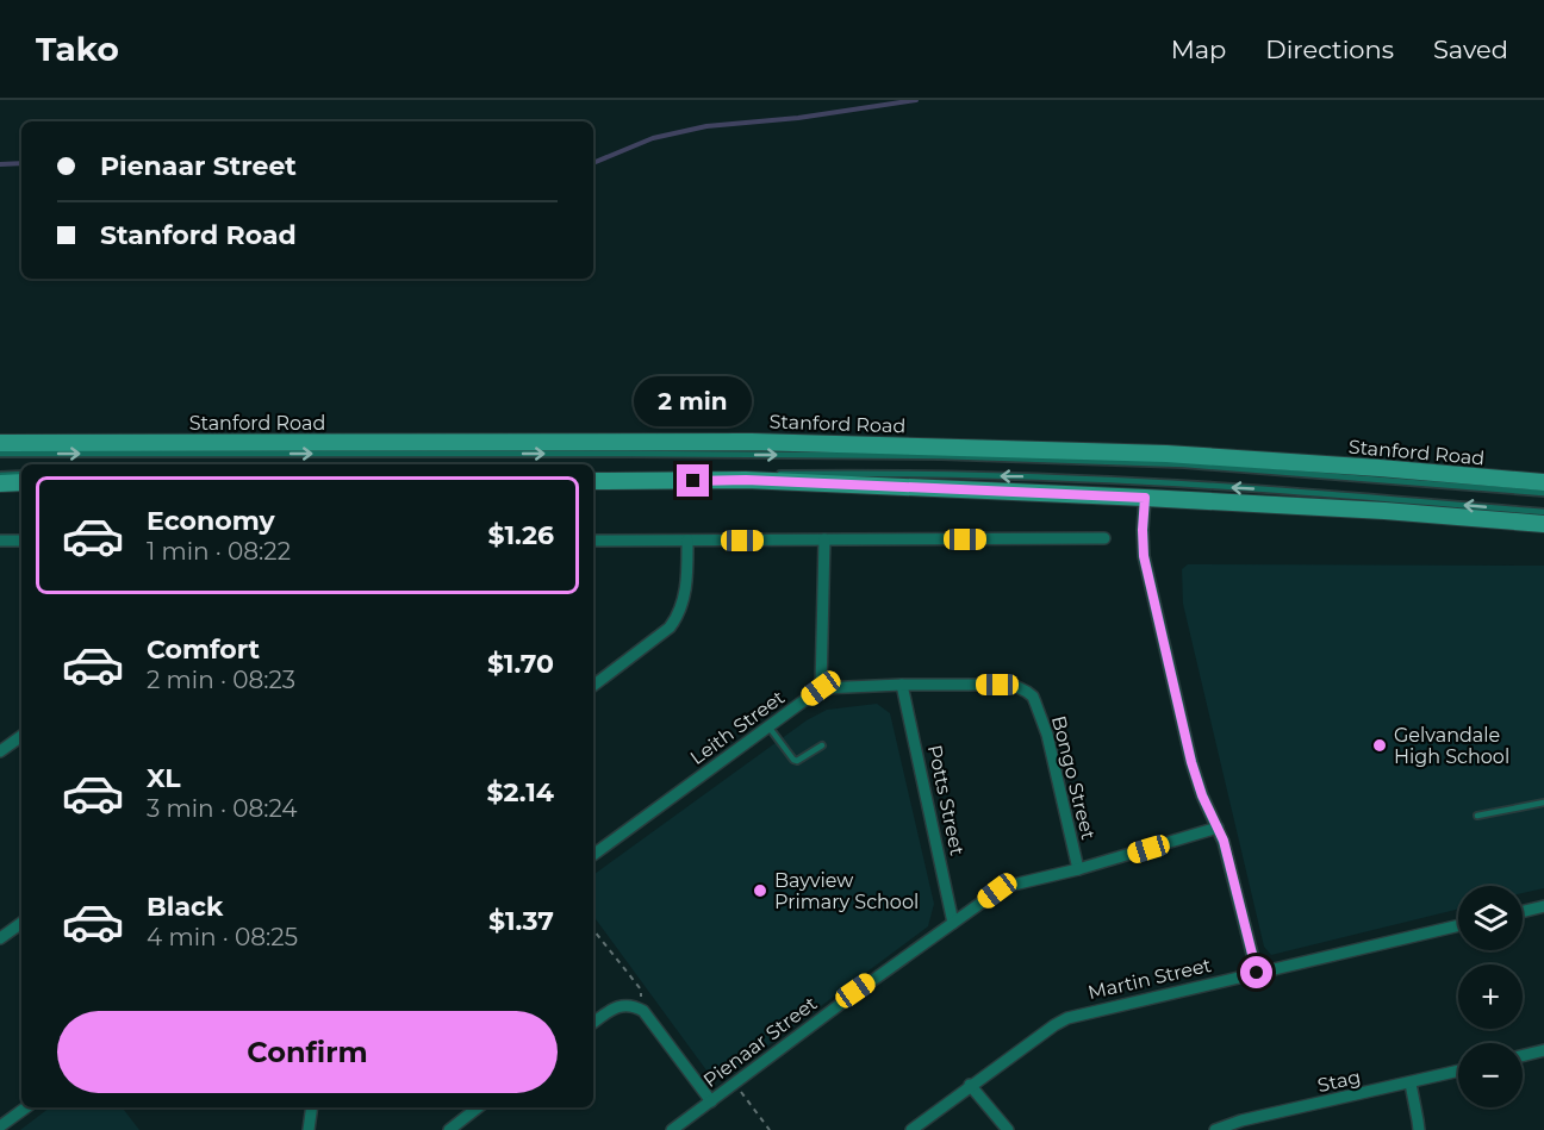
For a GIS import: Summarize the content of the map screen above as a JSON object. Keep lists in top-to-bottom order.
{
  "streets": {
    "main road": ["Stanford Road"],
    "street": [
      "Leith Street",
      "Bongo Street",
      "Potts Street",
      "Martin Street",
      "Pienaar Street",
      "Stag"
    ]
  },
  "crossings": [
    ["Leith Street", "Bongo Street"],
    ["Bongo Street", "Potts Street"],
    ["Bongo Street", "Pienaar Street"],
    ["Potts Street", "Pienaar Street"]
  ],
  "places": ["Gelvandale High School", "Bayview Primary School"],
  "page": {
    "header": "Tako",
    "nav": ["Map", "Directions", "Saved"],
    "banner": ["Pienaar Street", "Stanford Road"],
    "bubble": "2 min",
    "list": [
      {
        "name": "Economy",
        "note": "1 min · 08:22",
        "value": "$1.26"
      },
      {
        "name": "Comfort",
        "note": "2 min · 08:23",
        "value": "$1.70"
      },
      {
        "name": "XL",
        "note": "3 min · 08:24",
        "value": "$2.14"
      },
      {
        "name": "Black",
        "note": "4 min · 08:25",
        "value": "$1.37"
      }
    ],
    "map_buttons": ["+", "−"],
    "buttons": "Confirm"
  }
}
